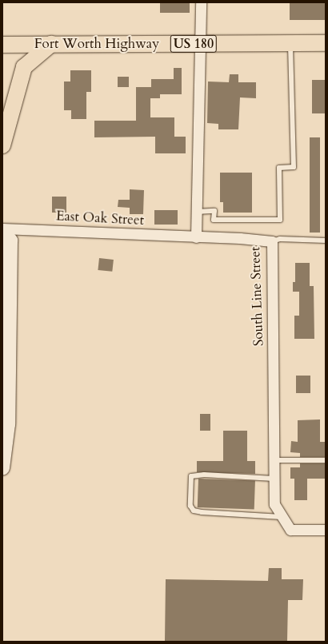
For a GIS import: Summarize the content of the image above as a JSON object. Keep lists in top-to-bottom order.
{
  "streets": {
    "main road": ["Fort Worth Highway", "US 180"],
    "street": ["East Oak Street", "South Line Street"]
  },
  "crossings": [
    ["East Oak Street", "South Line Street"]
  ]
}
